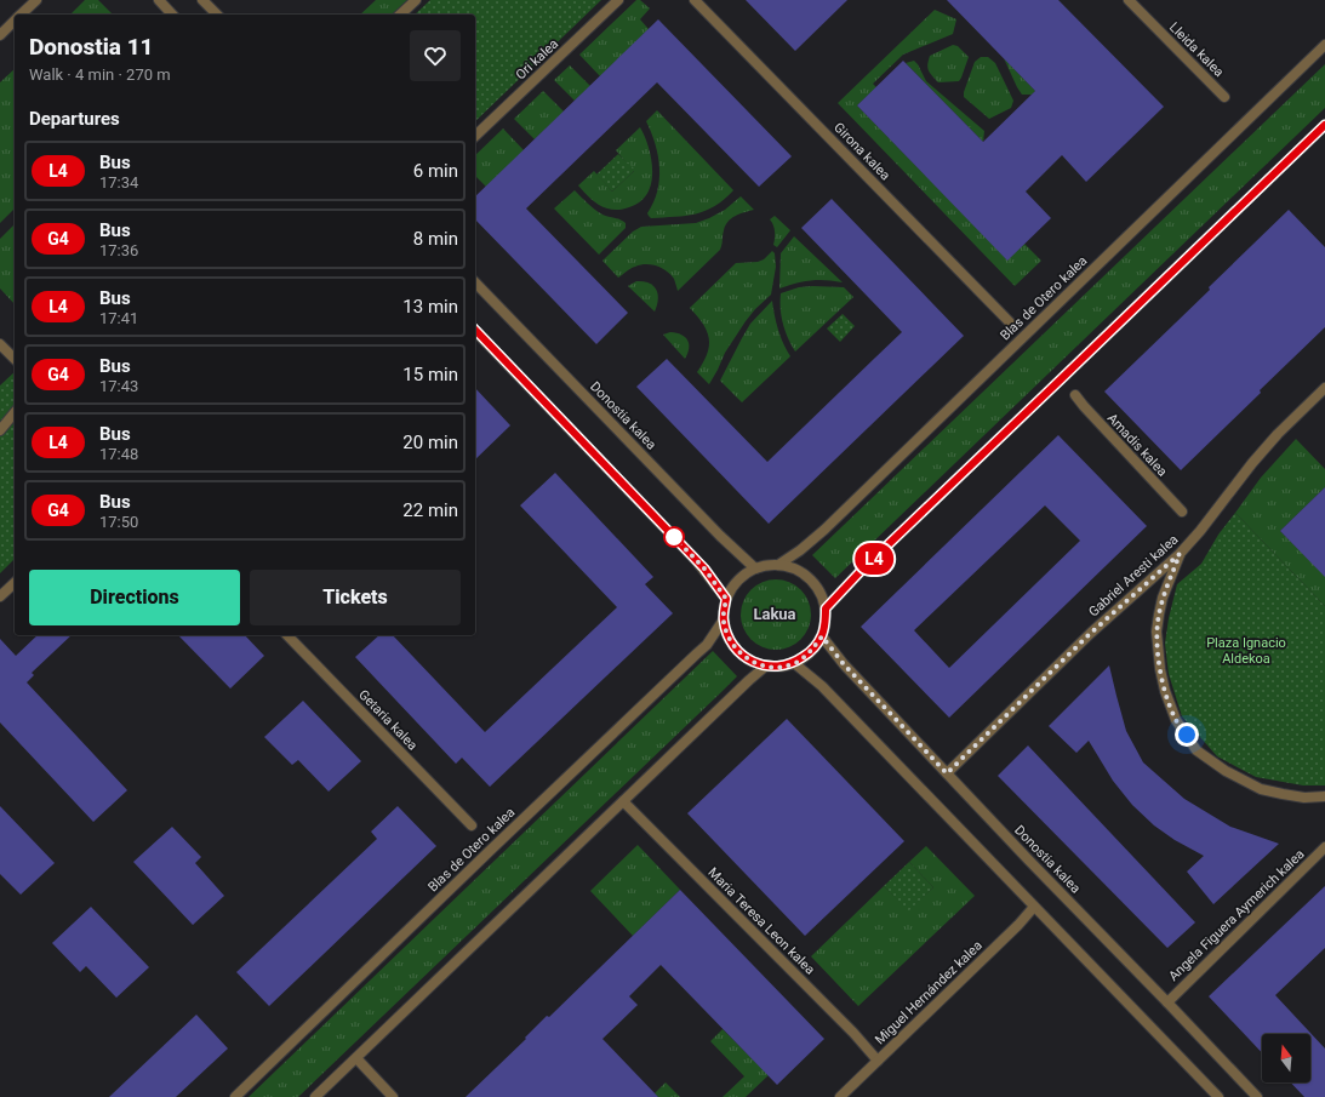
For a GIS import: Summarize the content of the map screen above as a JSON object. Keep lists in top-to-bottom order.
{
  "streets": {
    "street": [
      "Lleida kalea",
      "Ori kalea",
      "Girona kalea",
      "Blas de Otero kalea",
      "Donostia kalea",
      "Amadis kalea",
      "Gabriel Aresti kalea",
      "Getaria kalea",
      "Angela Figuera Aymerich kalea",
      "Maria Teresa Leon kalea",
      "Miguel Hernández kalea"
    ]
  },
  "crossings": [
    ["Blas de Otero kalea", "Donostia kalea"],
    ["Donostia kalea", "Gabriel Aresti kalea"],
    ["Donostia kalea", "Angela Figuera Aymerich kalea"],
    ["Maria Teresa Leon kalea", "Miguel Hernández kalea"]
  ],
  "districts": ["Lakua"],
  "parks": ["Plaza Ignacio Aldekoa"],
  "lines": ["bus line L4"],
  "north": "top",
  "page": {
    "on_map": "L4",
    "heading": [
      ["Donostia 11", "Walk · 4 min · 270 m"],
      "Departures"
    ],
    "list": [
      {
        "mark": "L4",
        "name": "Bus",
        "note": "17:34",
        "value": "6 min"
      },
      {
        "mark": "G4",
        "name": "Bus",
        "note": "17:36",
        "value": "8 min"
      },
      {
        "mark": "L4",
        "name": "Bus",
        "note": "17:41",
        "value": "13 min"
      },
      {
        "mark": "G4",
        "name": "Bus",
        "note": "17:43",
        "value": "15 min"
      },
      {
        "mark": "L4",
        "name": "Bus",
        "note": "17:48",
        "value": "20 min"
      },
      {
        "mark": "G4",
        "name": "Bus",
        "note": "17:50",
        "value": "22 min"
      }
    ],
    "buttons": ["Directions", "Tickets"]
  }
}
